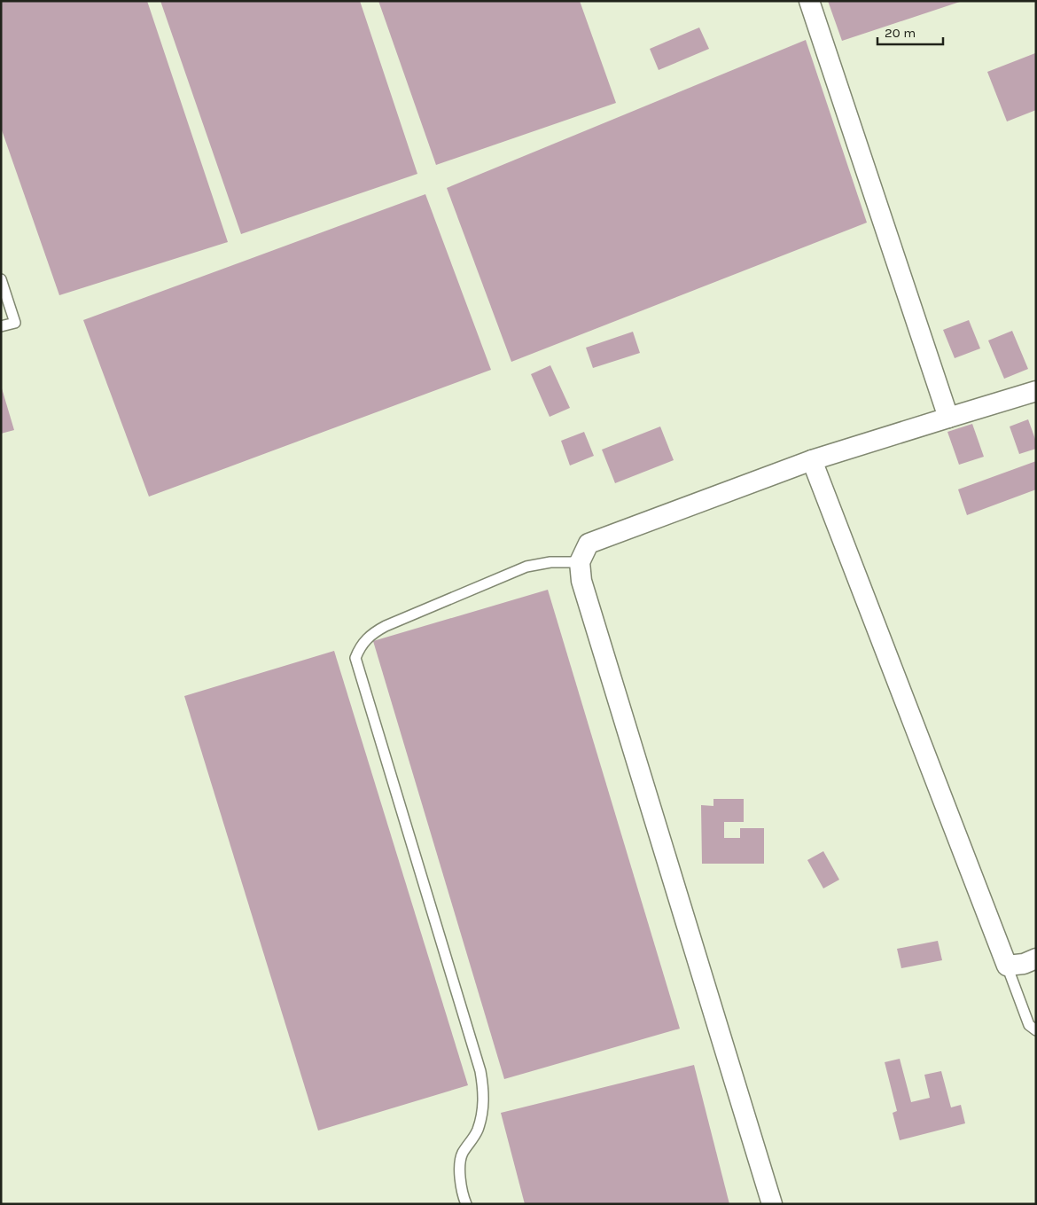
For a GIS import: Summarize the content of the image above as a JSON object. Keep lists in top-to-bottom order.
{
  "scale_bar": "20 m"
}
